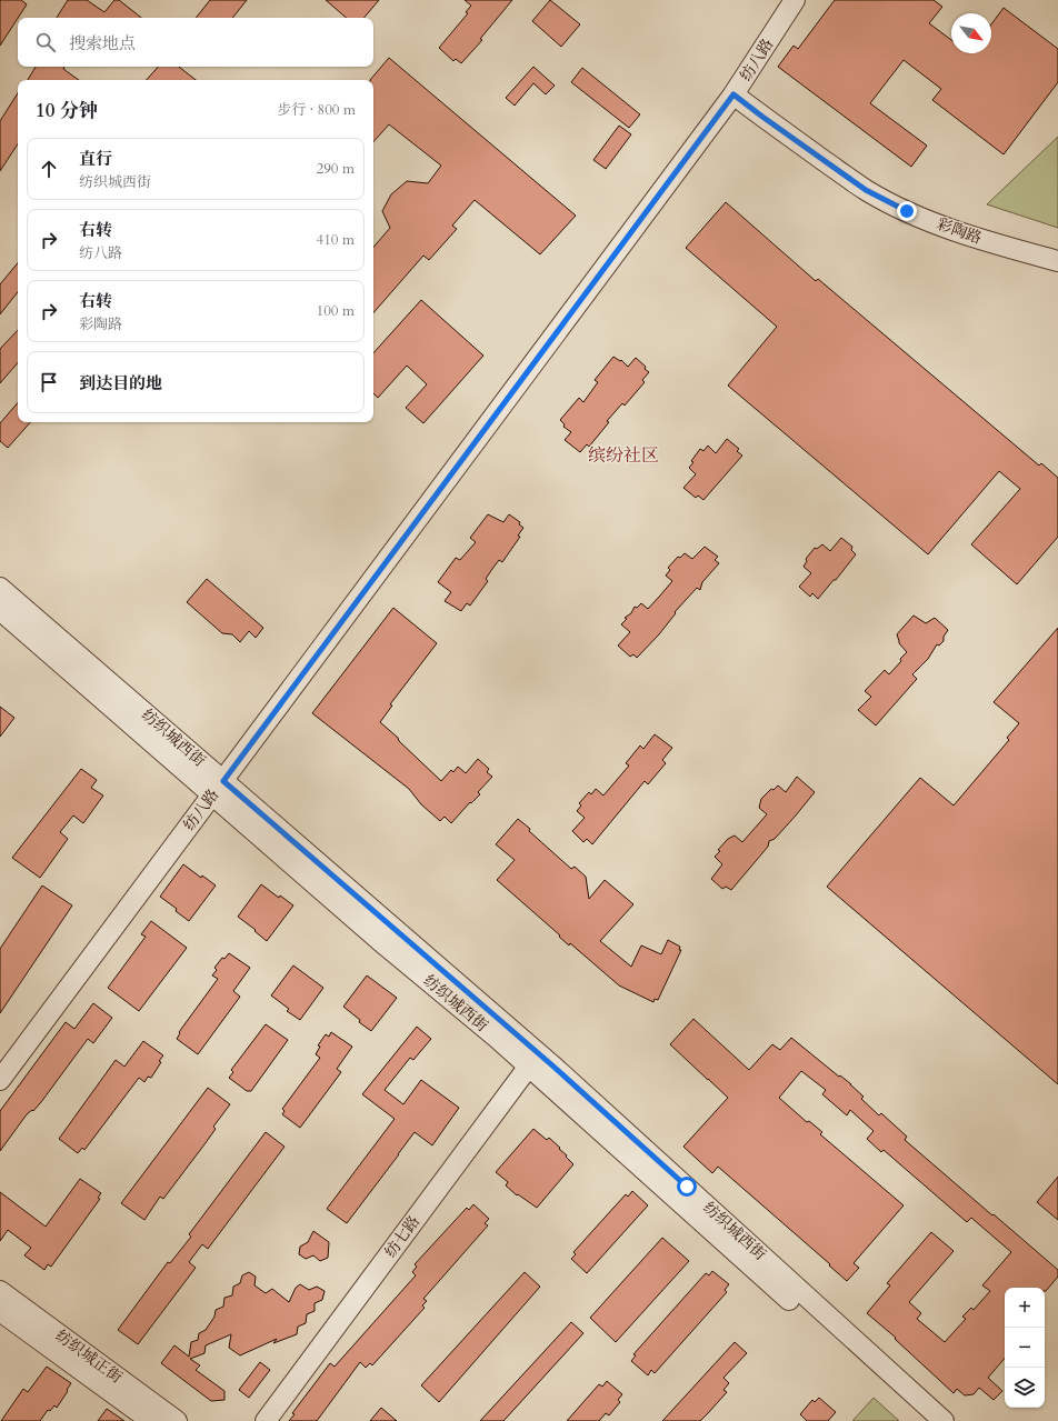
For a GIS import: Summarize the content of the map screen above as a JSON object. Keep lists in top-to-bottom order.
{
  "streets": {
    "street": [
      "纺八路",
      "彩陶路",
      "纺织城西街",
      "纺七路",
      "纺织城正街"
    ]
  },
  "crossings": [
    ["纺八路", "彩陶路"],
    ["纺八路", "纺织城西街"],
    ["纺织城西街", "纺七路"]
  ],
  "districts": ["缤纷社区"],
  "north": "bottom right",
  "page": {
    "search": "搜索地点",
    "heading": ["10 分钟", "步行 · 800 m"],
    "list": [
      ["直行", "纺织城西街", "290 m"],
      ["右转", "纺八路", "410 m"],
      ["右转", "彩陶路", "100 m"],
      "到达目的地"
    ],
    "map_buttons": ["+", "−"]
  }
}
